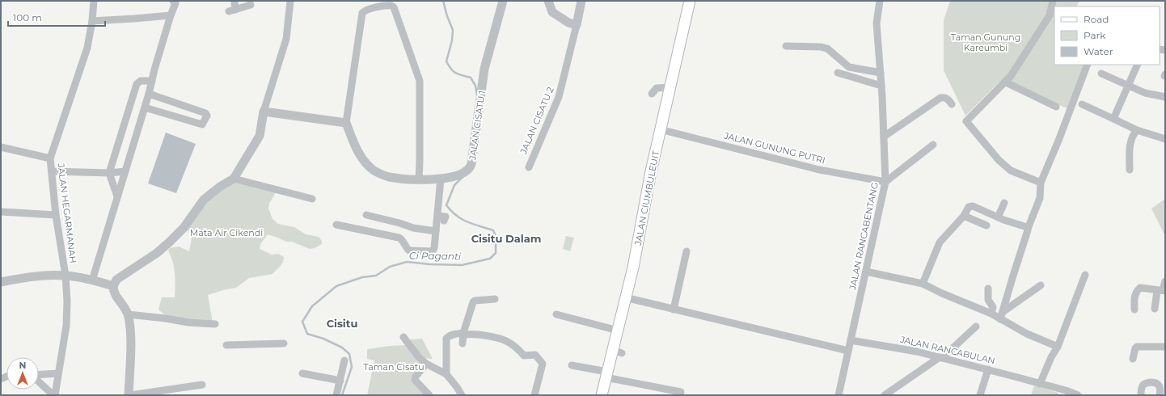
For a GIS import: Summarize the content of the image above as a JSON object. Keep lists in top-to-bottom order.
{
  "streets": {
    "main road": ["JALAN CIUMBULEUIT"],
    "street": [
      "JALAN CISATU 2",
      "JALAN CISATU 1",
      "JALAN GUNUNG PUTRI",
      "JALAN HEGARMANAH",
      "JALAN RANCABENTANG",
      "JALAN RANCABULAN"
    ]
  },
  "crossings": [
    ["JALAN GUNUNG PUTRI", "JALAN CIUMBULEUIT"],
    ["JALAN GUNUNG PUTRI", "JALAN RANCABENTANG"],
    ["JALAN RANCABENTANG", "JALAN RANCABULAN"]
  ],
  "districts": ["Cisitu Dalam", "Cisitu"],
  "water": ["Ci Paganti"],
  "parks": ["Taman Gunung Kareumbi", "Mata Air Cikendi", "Taman Cisatu"],
  "legend": ["Road", "Park", "Water"],
  "scale_bar": "100 m",
  "north": "top"
}
